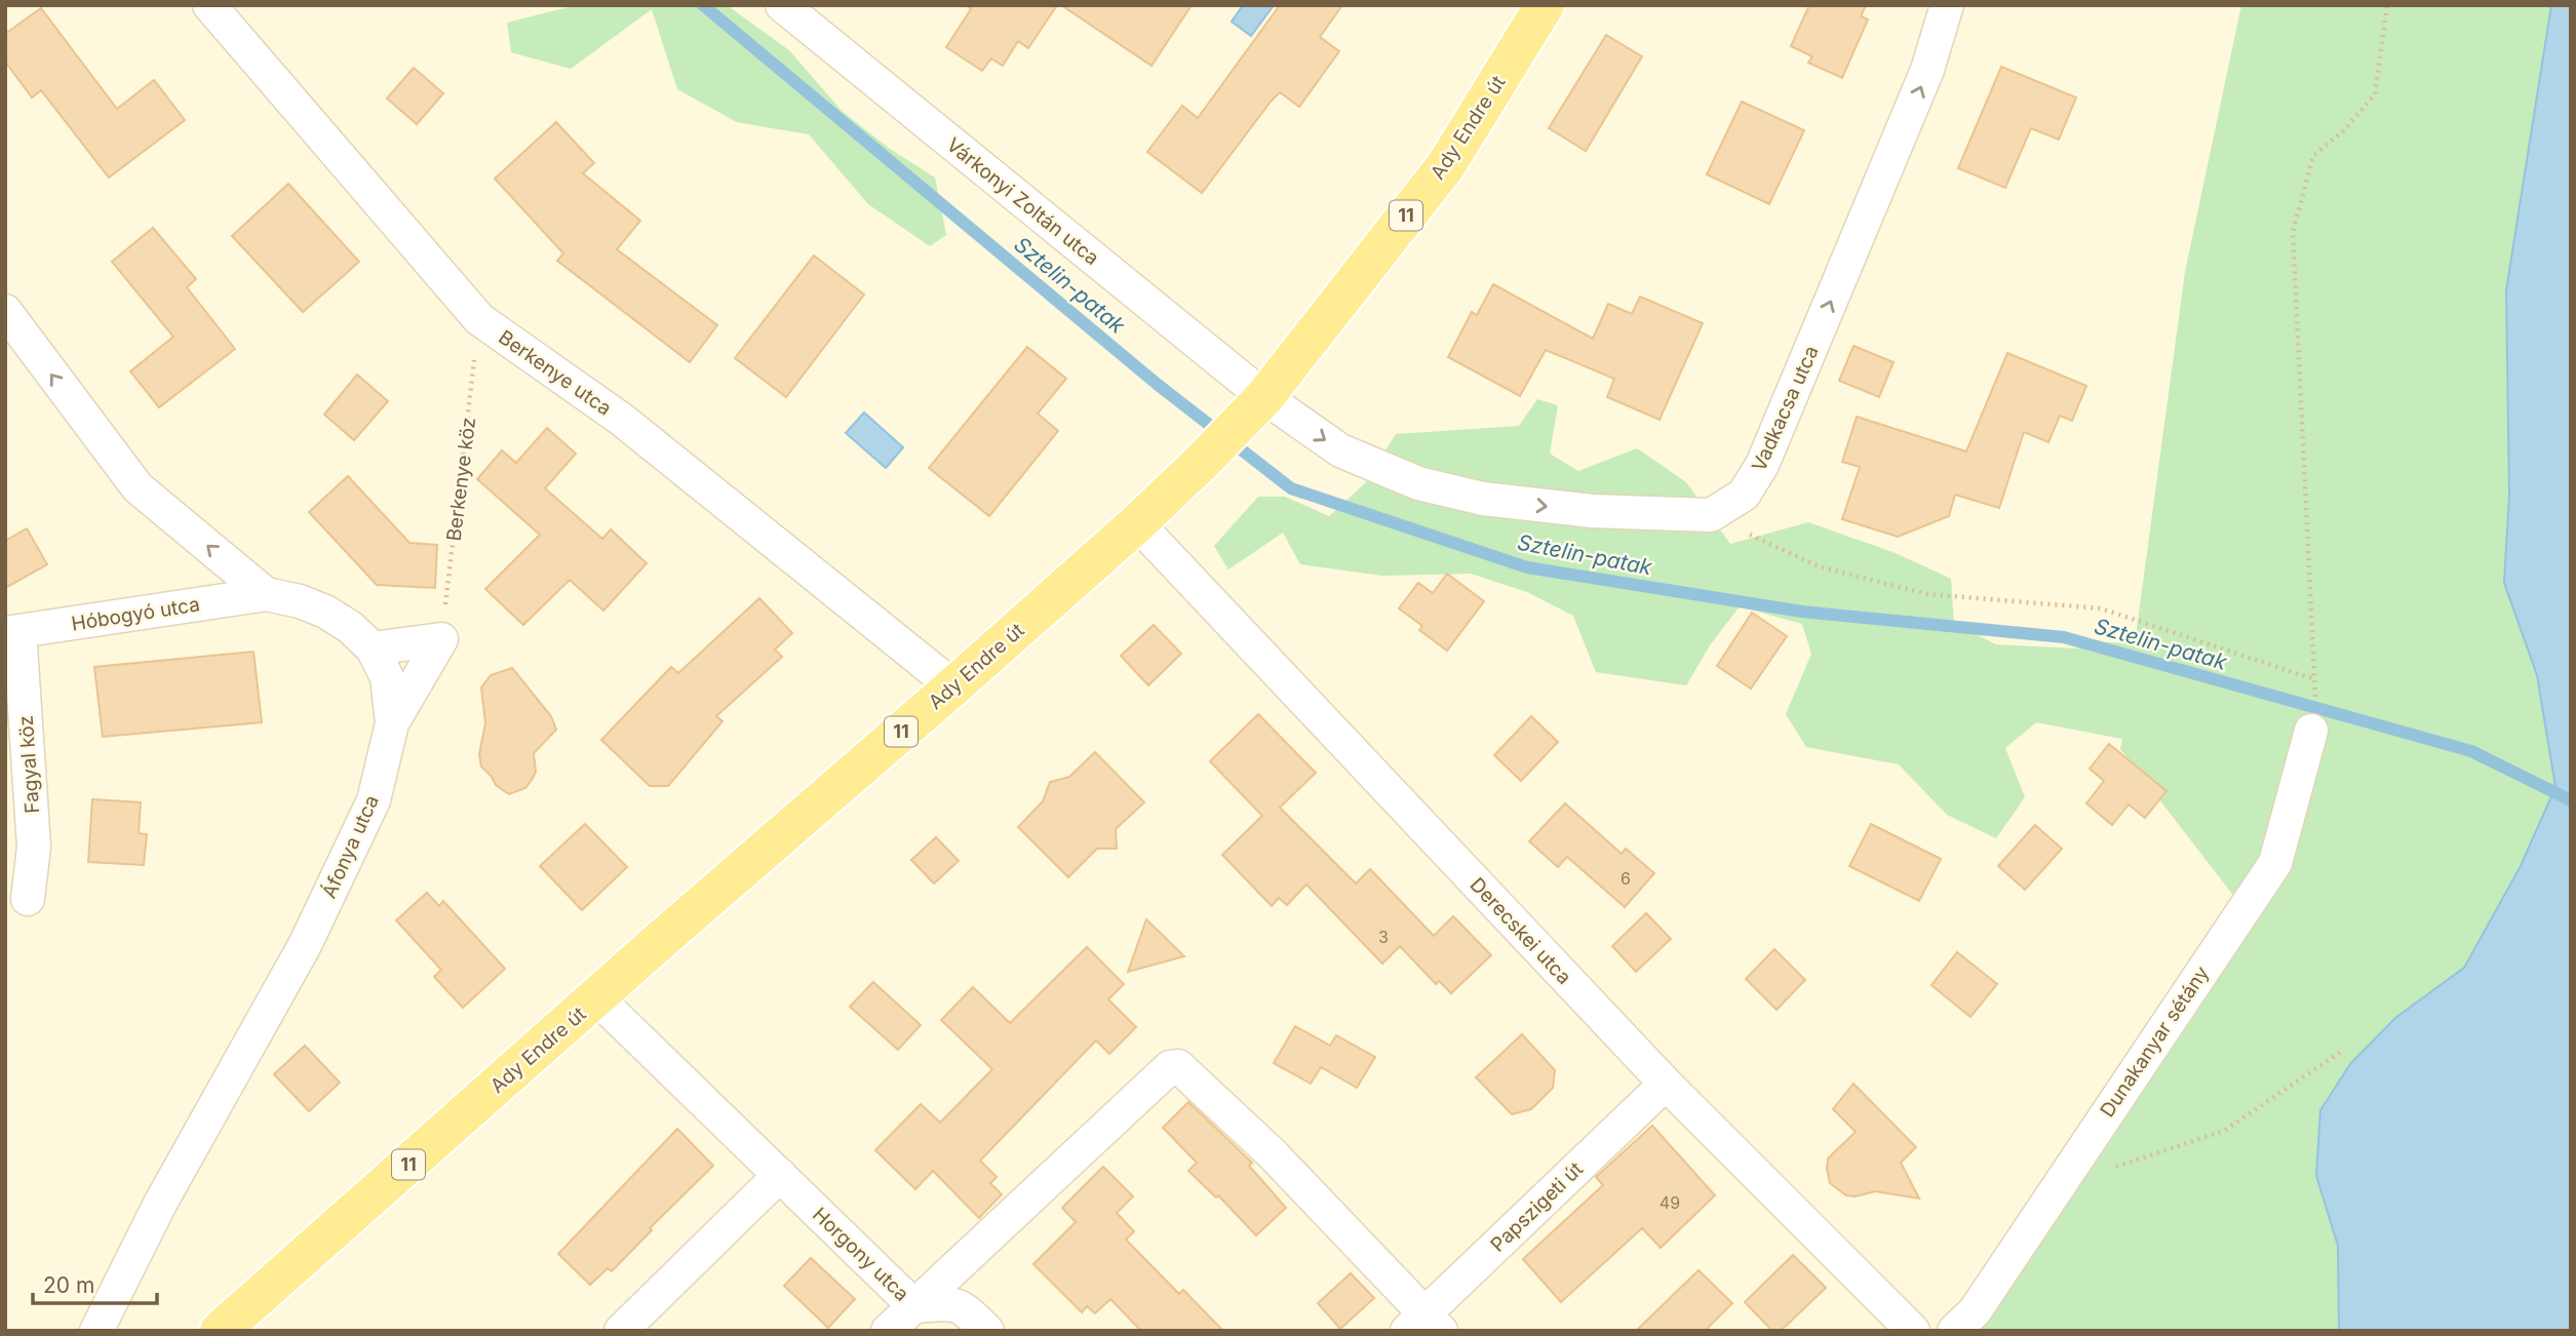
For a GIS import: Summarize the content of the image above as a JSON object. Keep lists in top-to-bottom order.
{
  "streets": {
    "main road": ["Ady Endre út", "11"],
    "street": [
      "Várkonyi Zoltán utca",
      "Berkenye utca",
      "Vadkacsa utca",
      "Hóbogyó utca",
      "Fagyal köz",
      "Áfonya utca",
      "Derecskei utca",
      "Dunakanyar sétány",
      "Papszigeti út",
      "Horgony utca"
    ],
    "path": ["Berkenye köz"]
  },
  "crossings": [
    ["Ady Endre út", "Várkonyi Zoltán utca"],
    ["Ady Endre út", "Berkenye utca"],
    ["Ady Endre út", "Derecskei utca"],
    ["Ady Endre út", "Horgony utca"],
    ["Berkenye utca", "Berkenye köz"],
    ["Hóbogyó utca", "Fagyal köz"],
    ["Hóbogyó utca", "Áfonya utca"],
    ["Derecskei utca", "Papszigeti út"]
  ],
  "one_way": ["Vadkacsa utca"],
  "water": ["Sztelin-patak"],
  "house_numbers": ["6", "3", "49"],
  "scale_bar": "20 m"
}
